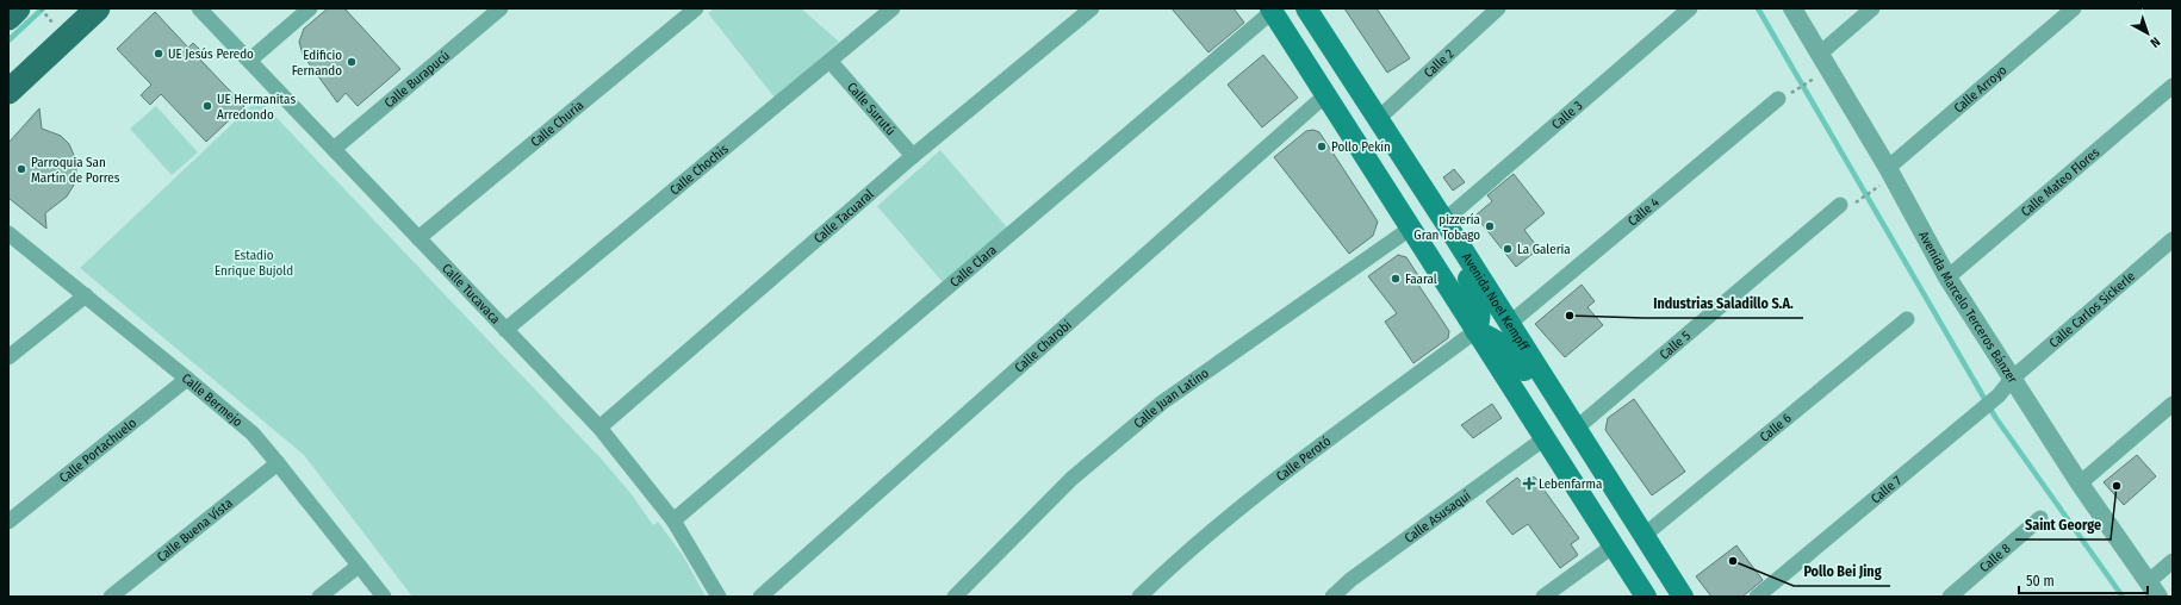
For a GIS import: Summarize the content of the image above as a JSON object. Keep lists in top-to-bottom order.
{
  "streets": {
    "main road": ["Avenida Noel Kempff"],
    "street": [
      "Calle 2",
      "Calle Burapucú",
      "Calle Arroyo",
      "Calle Surutú",
      "Calle 3",
      "Calle Churia",
      "Calle Chochís",
      "Calle Mateo Flores",
      "Calle 4",
      "Calle Tacuaral",
      "Calle Clara",
      "Calle Tucavaca",
      "Avenida Marcelo Terceros Bánzer",
      "Calle Carlos Sickerle",
      "Calle 5",
      "Calle Charobi",
      "Calle Juan Latino",
      "Calle Bermejo",
      "Calle 6",
      "Calle Portachuelo",
      "Calle Perotó",
      "Calle 7",
      "Calle Asusaquí",
      "Calle Buena Vista",
      "Calle 8"
    ]
  },
  "crossings": [
    ["Calle 2", "Avenida Noel Kempff"],
    ["Calle Burapucú", "Calle Tucavaca"],
    ["Calle Arroyo", "Avenida Marcelo Terceros Bánzer"],
    ["Calle Surutú", "Calle Chochís"],
    ["Calle Surutú", "Calle Tacuaral"],
    ["Calle 3", "Avenida Noel Kempff"],
    ["Calle Churia", "Calle Tucavaca"],
    ["Calle Chochís", "Calle Tucavaca"],
    ["Calle Mateo Flores", "Avenida Marcelo Terceros Bánzer"],
    ["Calle 4", "Avenida Noel Kempff"],
    ["Calle Tacuaral", "Calle Tucavaca"],
    ["Calle Clara", "Calle Tucavaca"],
    ["Avenida Noel Kempff", "Calle 5"],
    ["Avenida Noel Kempff", "Calle 6"],
    ["Avenida Marcelo Terceros Bánzer", "Calle Carlos Sickerle"],
    ["Avenida Marcelo Terceros Bánzer", "Calle 7"],
    ["Calle Carlos Sickerle", "Calle 7"],
    ["Calle Bermejo", "Calle Portachuelo"],
    ["Calle Bermejo", "Calle Buena Vista"]
  ],
  "parks": ["Estadio Enrique Bujold"],
  "places": {
    "other": [
      "UE Jesús Peredo",
      "Edificio Fernando",
      "UE Hermanitas Arredondo",
      "Pollo Pekín",
      "Parroquia San Martín de Porres",
      "pizzería Gran Tobago",
      "La Galeria",
      "Faaral",
      "Industrias Saladillo S.A.",
      "Saint George",
      "Pollo Bei Jing"
    ],
    "health": ["Lebenfarma"]
  },
  "scale_bar": "50 m",
  "north": "bottom right"
}
